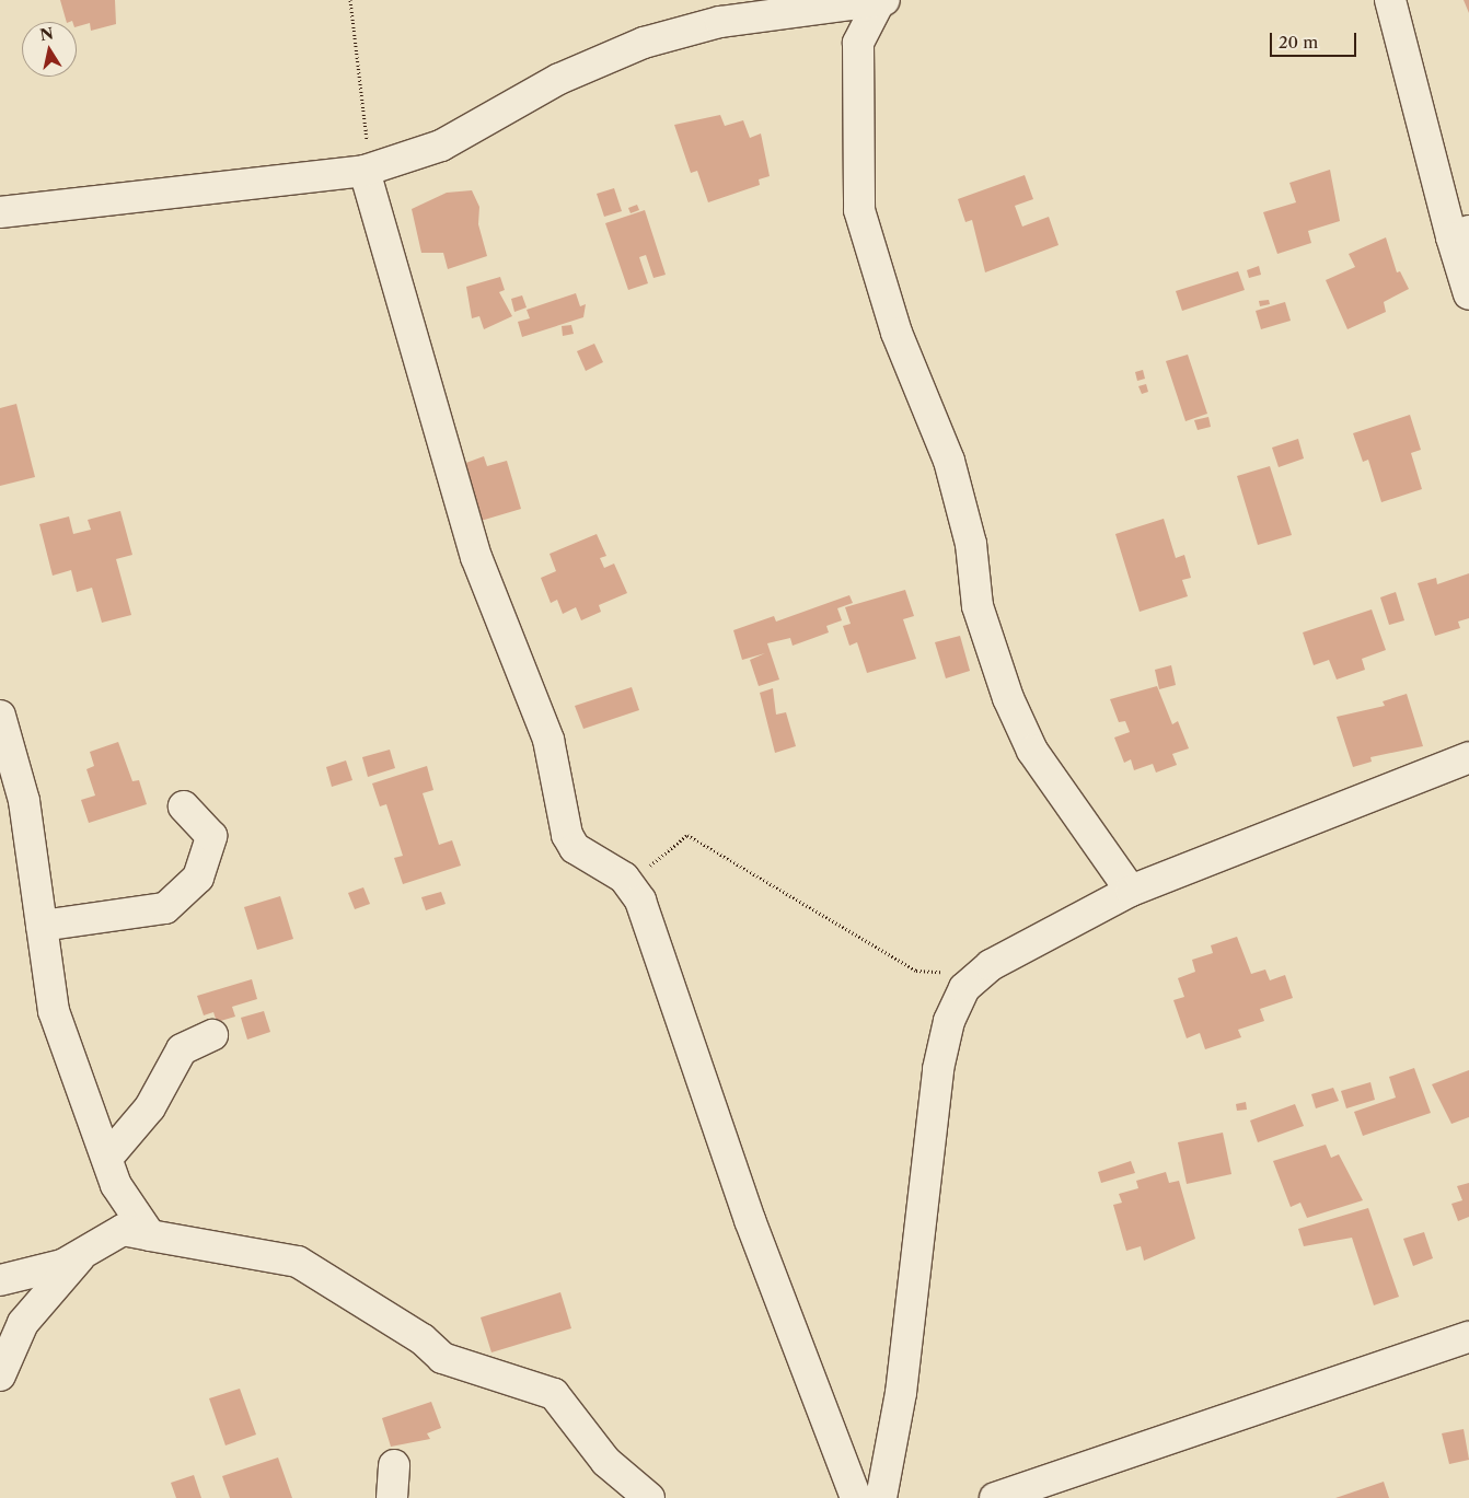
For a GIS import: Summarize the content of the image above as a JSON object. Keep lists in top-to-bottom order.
{
  "scale_bar": "20 m",
  "north": "top"
}
